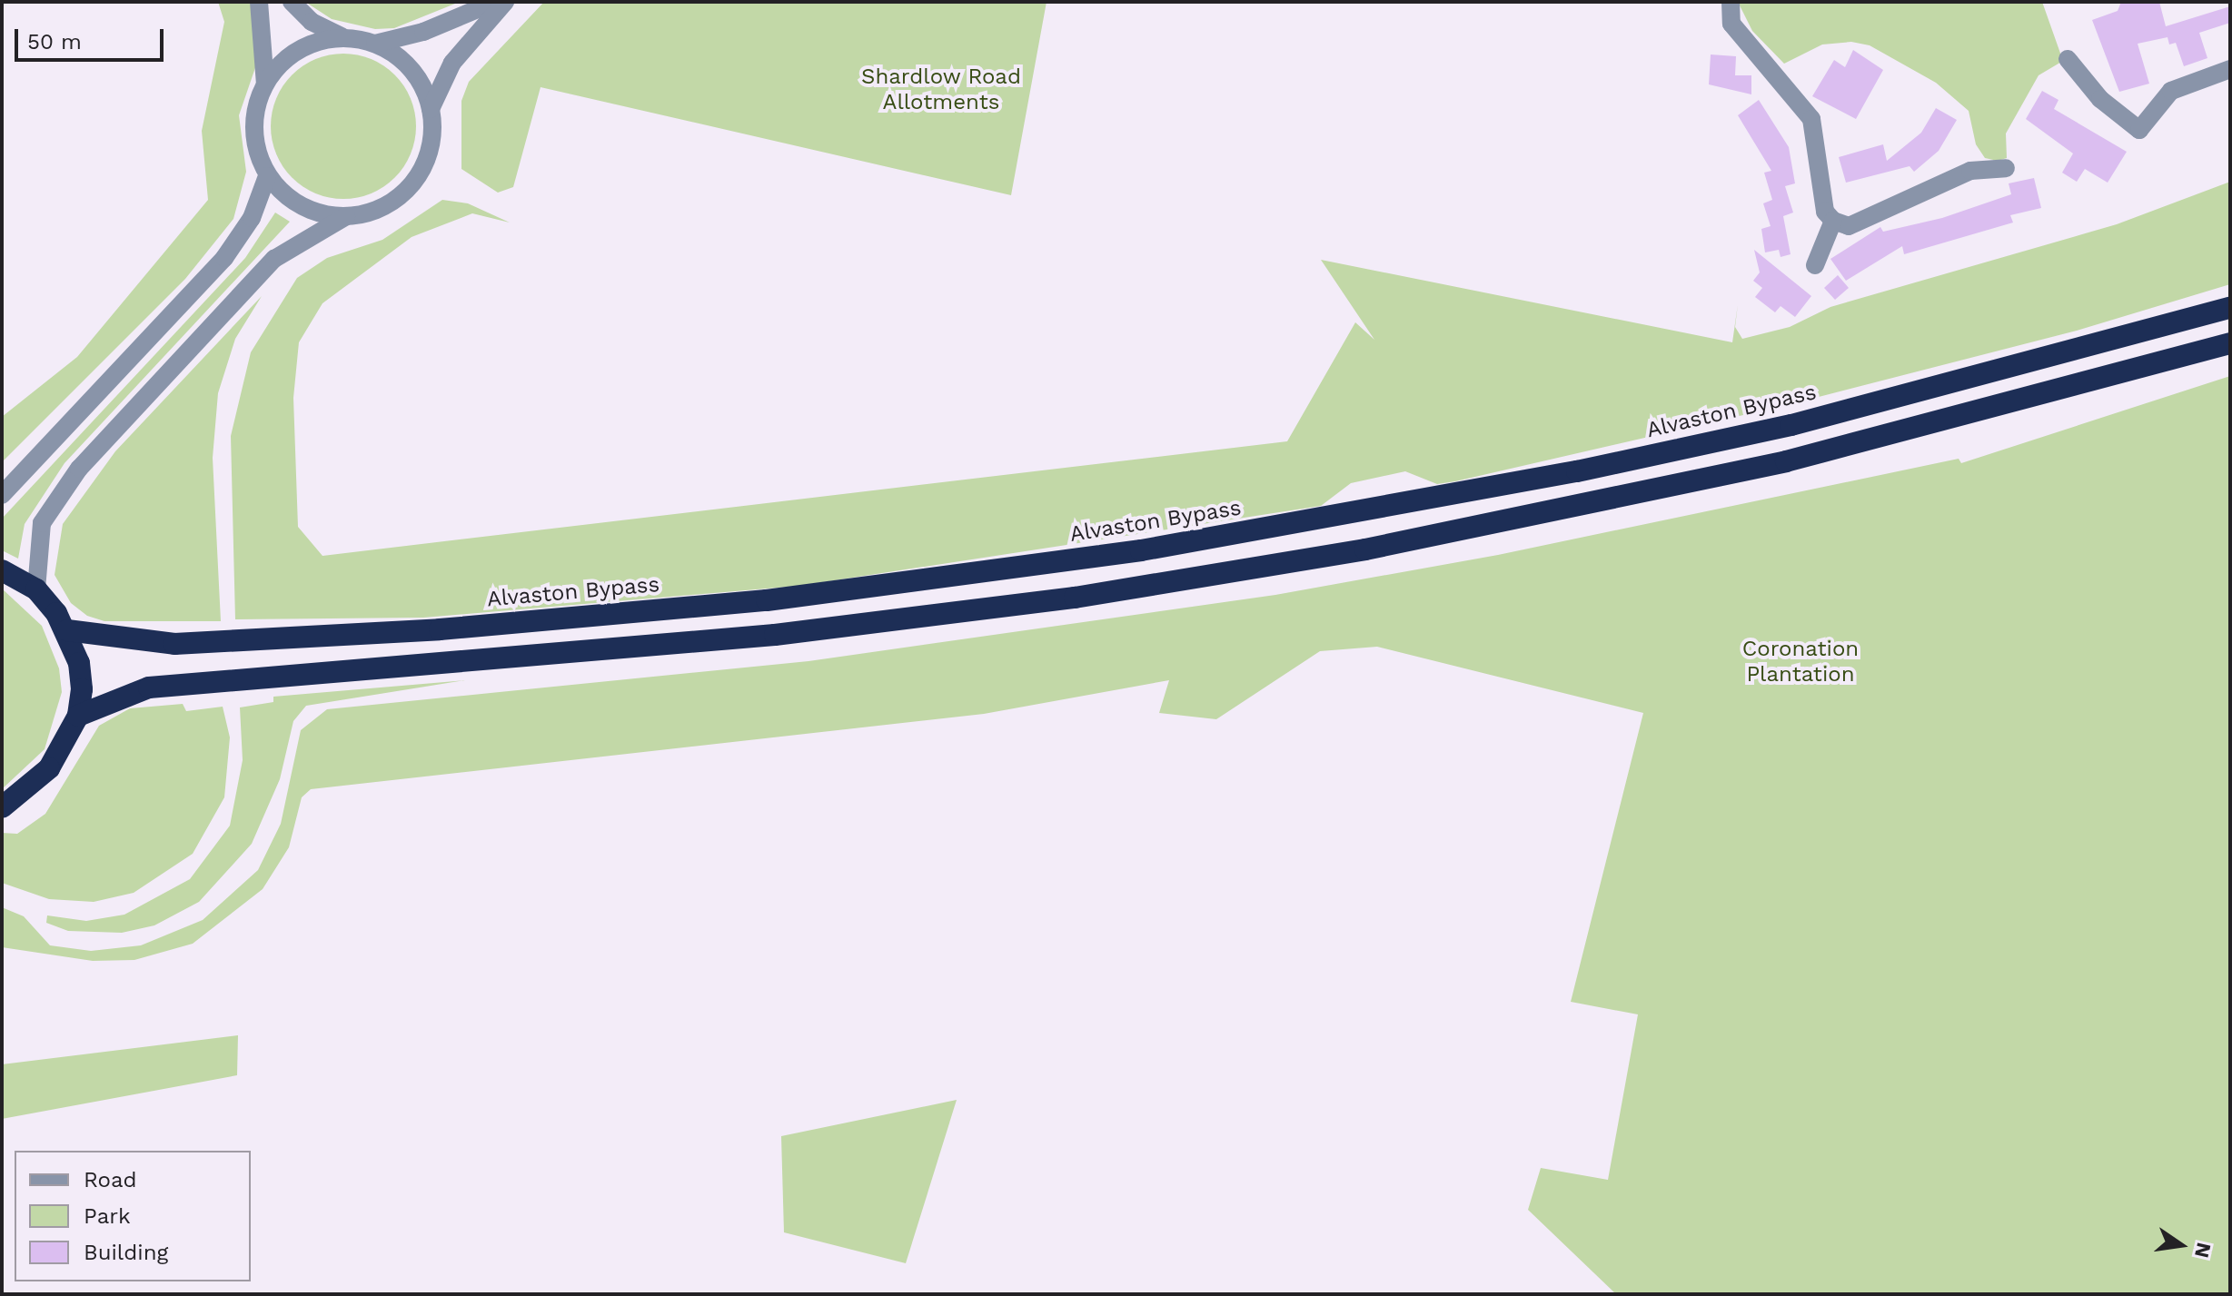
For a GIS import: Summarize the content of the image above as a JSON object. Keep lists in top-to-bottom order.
{
  "streets": {
    "highway": ["Alvaston Bypass"]
  },
  "parks": ["Shardlow Road Allotments", "Coronation Plantation"],
  "legend": ["Road", "Park", "Building"],
  "scale_bar": "50 m",
  "north": "right"
}
